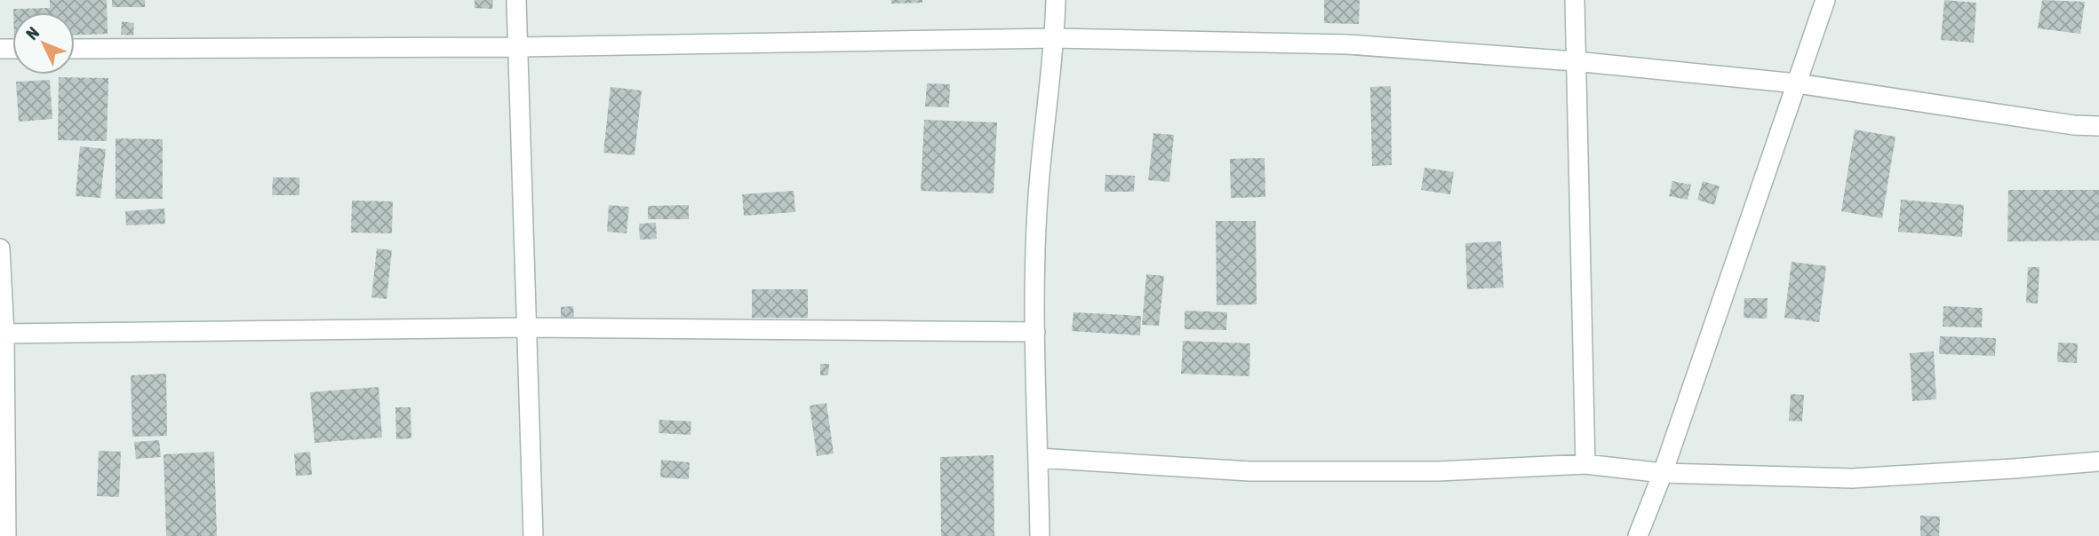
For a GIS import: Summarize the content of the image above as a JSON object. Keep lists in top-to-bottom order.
{
  "north": "top left"
}
